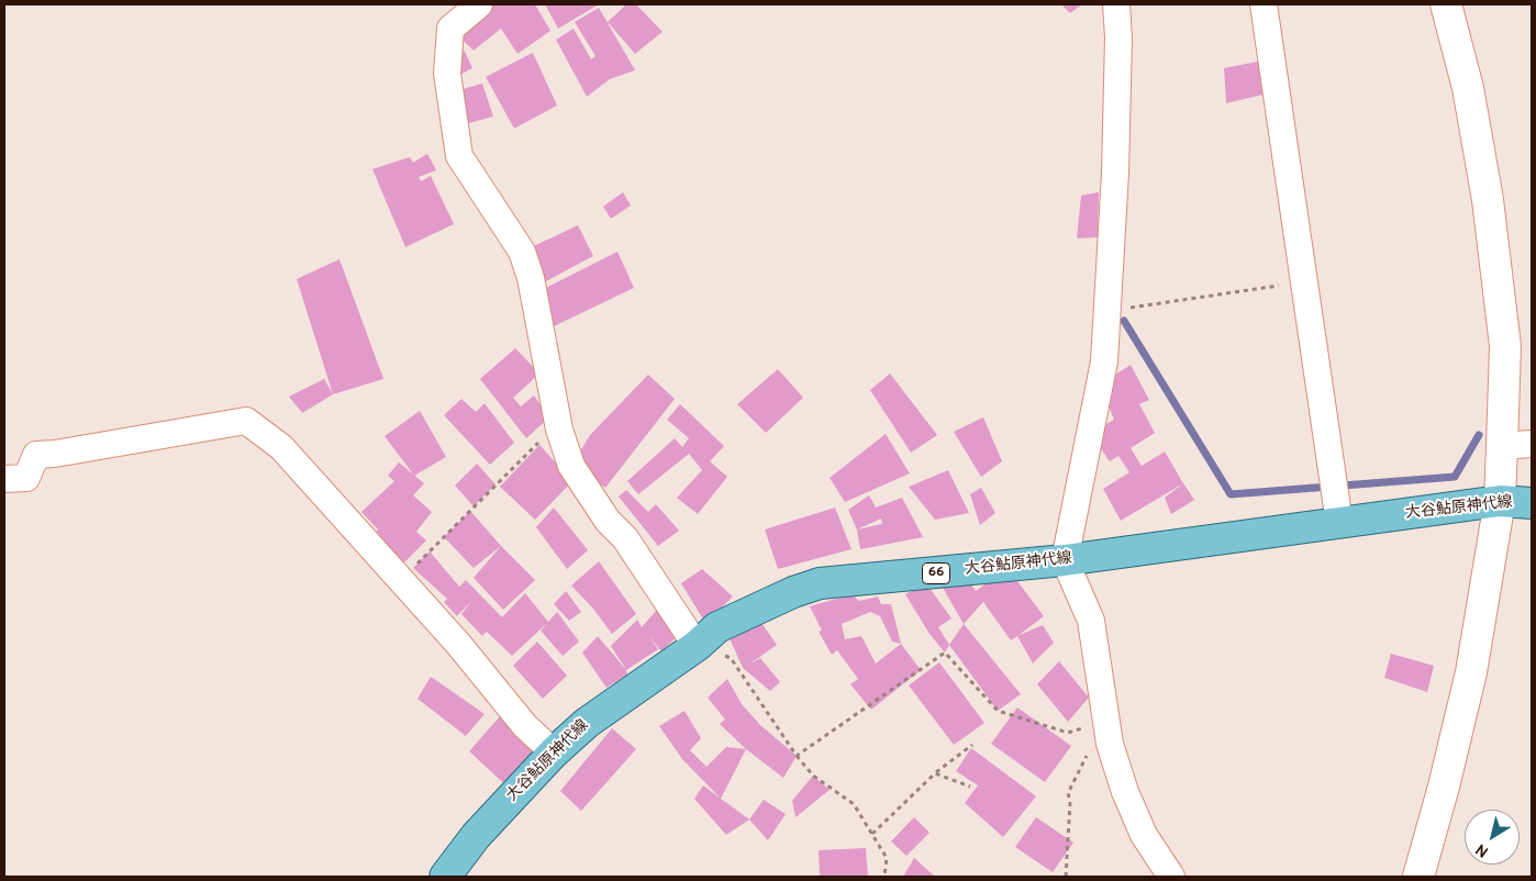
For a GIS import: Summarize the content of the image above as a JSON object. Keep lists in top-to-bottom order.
{
  "streets": {
    "main road": ["大谷鮎原神代線", "66"]
  },
  "north": "bottom left"
}
